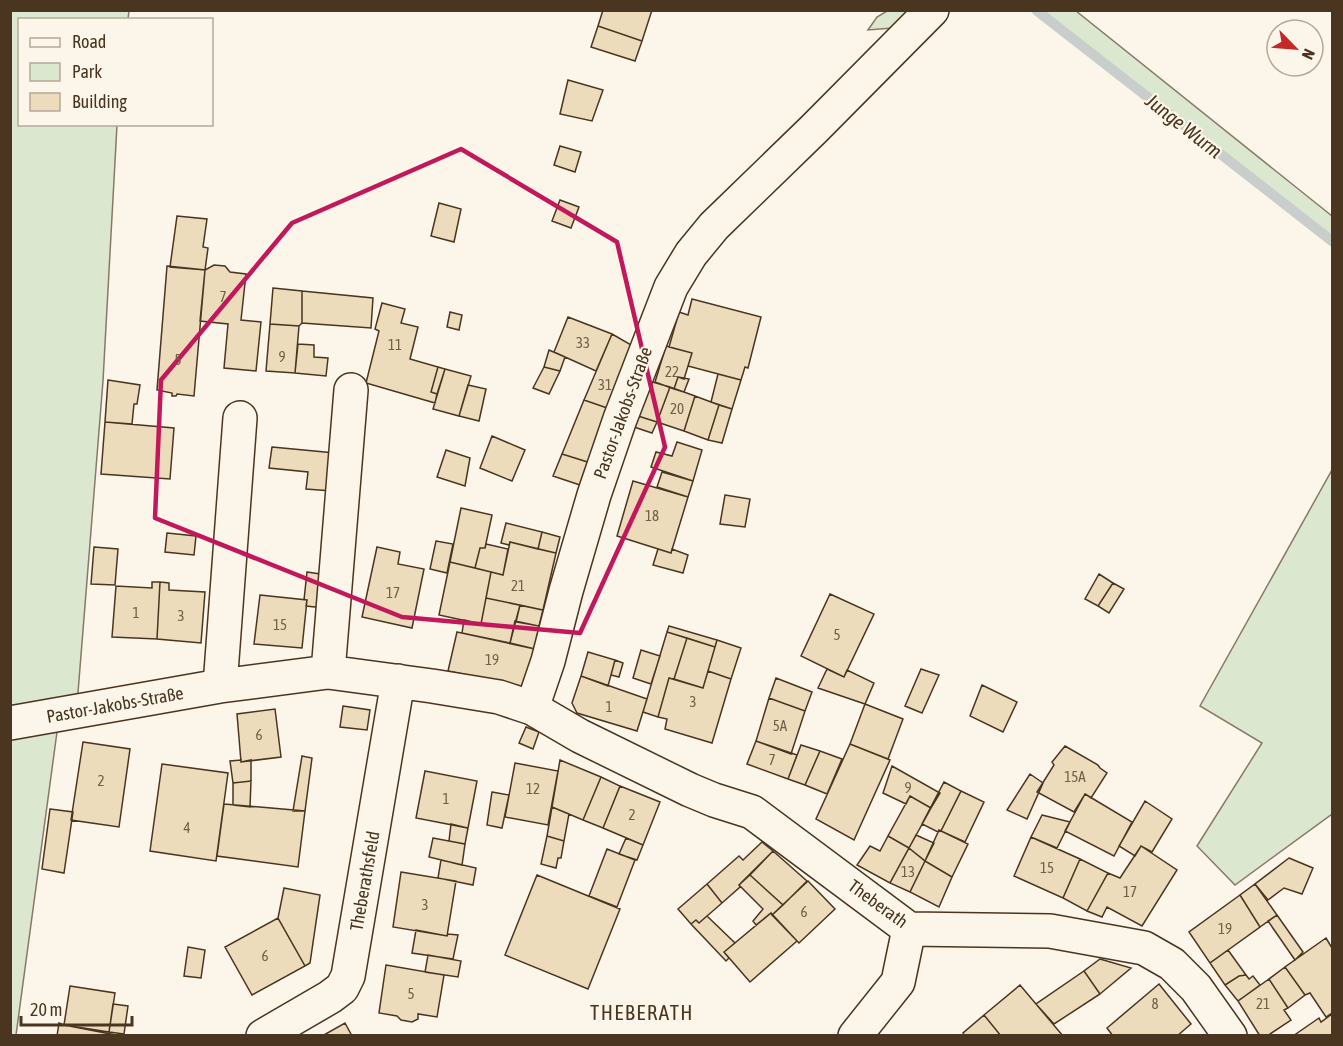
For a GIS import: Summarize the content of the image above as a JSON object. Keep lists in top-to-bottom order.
{
  "streets": {
    "street": ["Pastor-Jakobs-Straße", "Theberathsfeld", "Theberath"]
  },
  "crossings": [
    ["Pastor-Jakobs-Straße", "Theberathsfeld"],
    ["Pastor-Jakobs-Straße", "Theberath"]
  ],
  "districts": ["THEBERATH"],
  "water": ["Junge Wurm"],
  "house_numbers": [
    "7",
    "33",
    "11",
    "9",
    "5",
    "22",
    "31",
    "20",
    "18",
    "21",
    "17",
    "1",
    "3",
    "15",
    "5",
    "19",
    "3",
    "1",
    "5A",
    "6",
    "7",
    "15A",
    "2",
    "9",
    "12",
    "1",
    "2",
    "4",
    "15",
    "13",
    "17",
    "3",
    "6",
    "19",
    "6",
    "5",
    "8",
    "21"
  ],
  "legend": ["Road", "Park", "Building"],
  "scale_bar": "20 m",
  "north": "bottom right"
}
